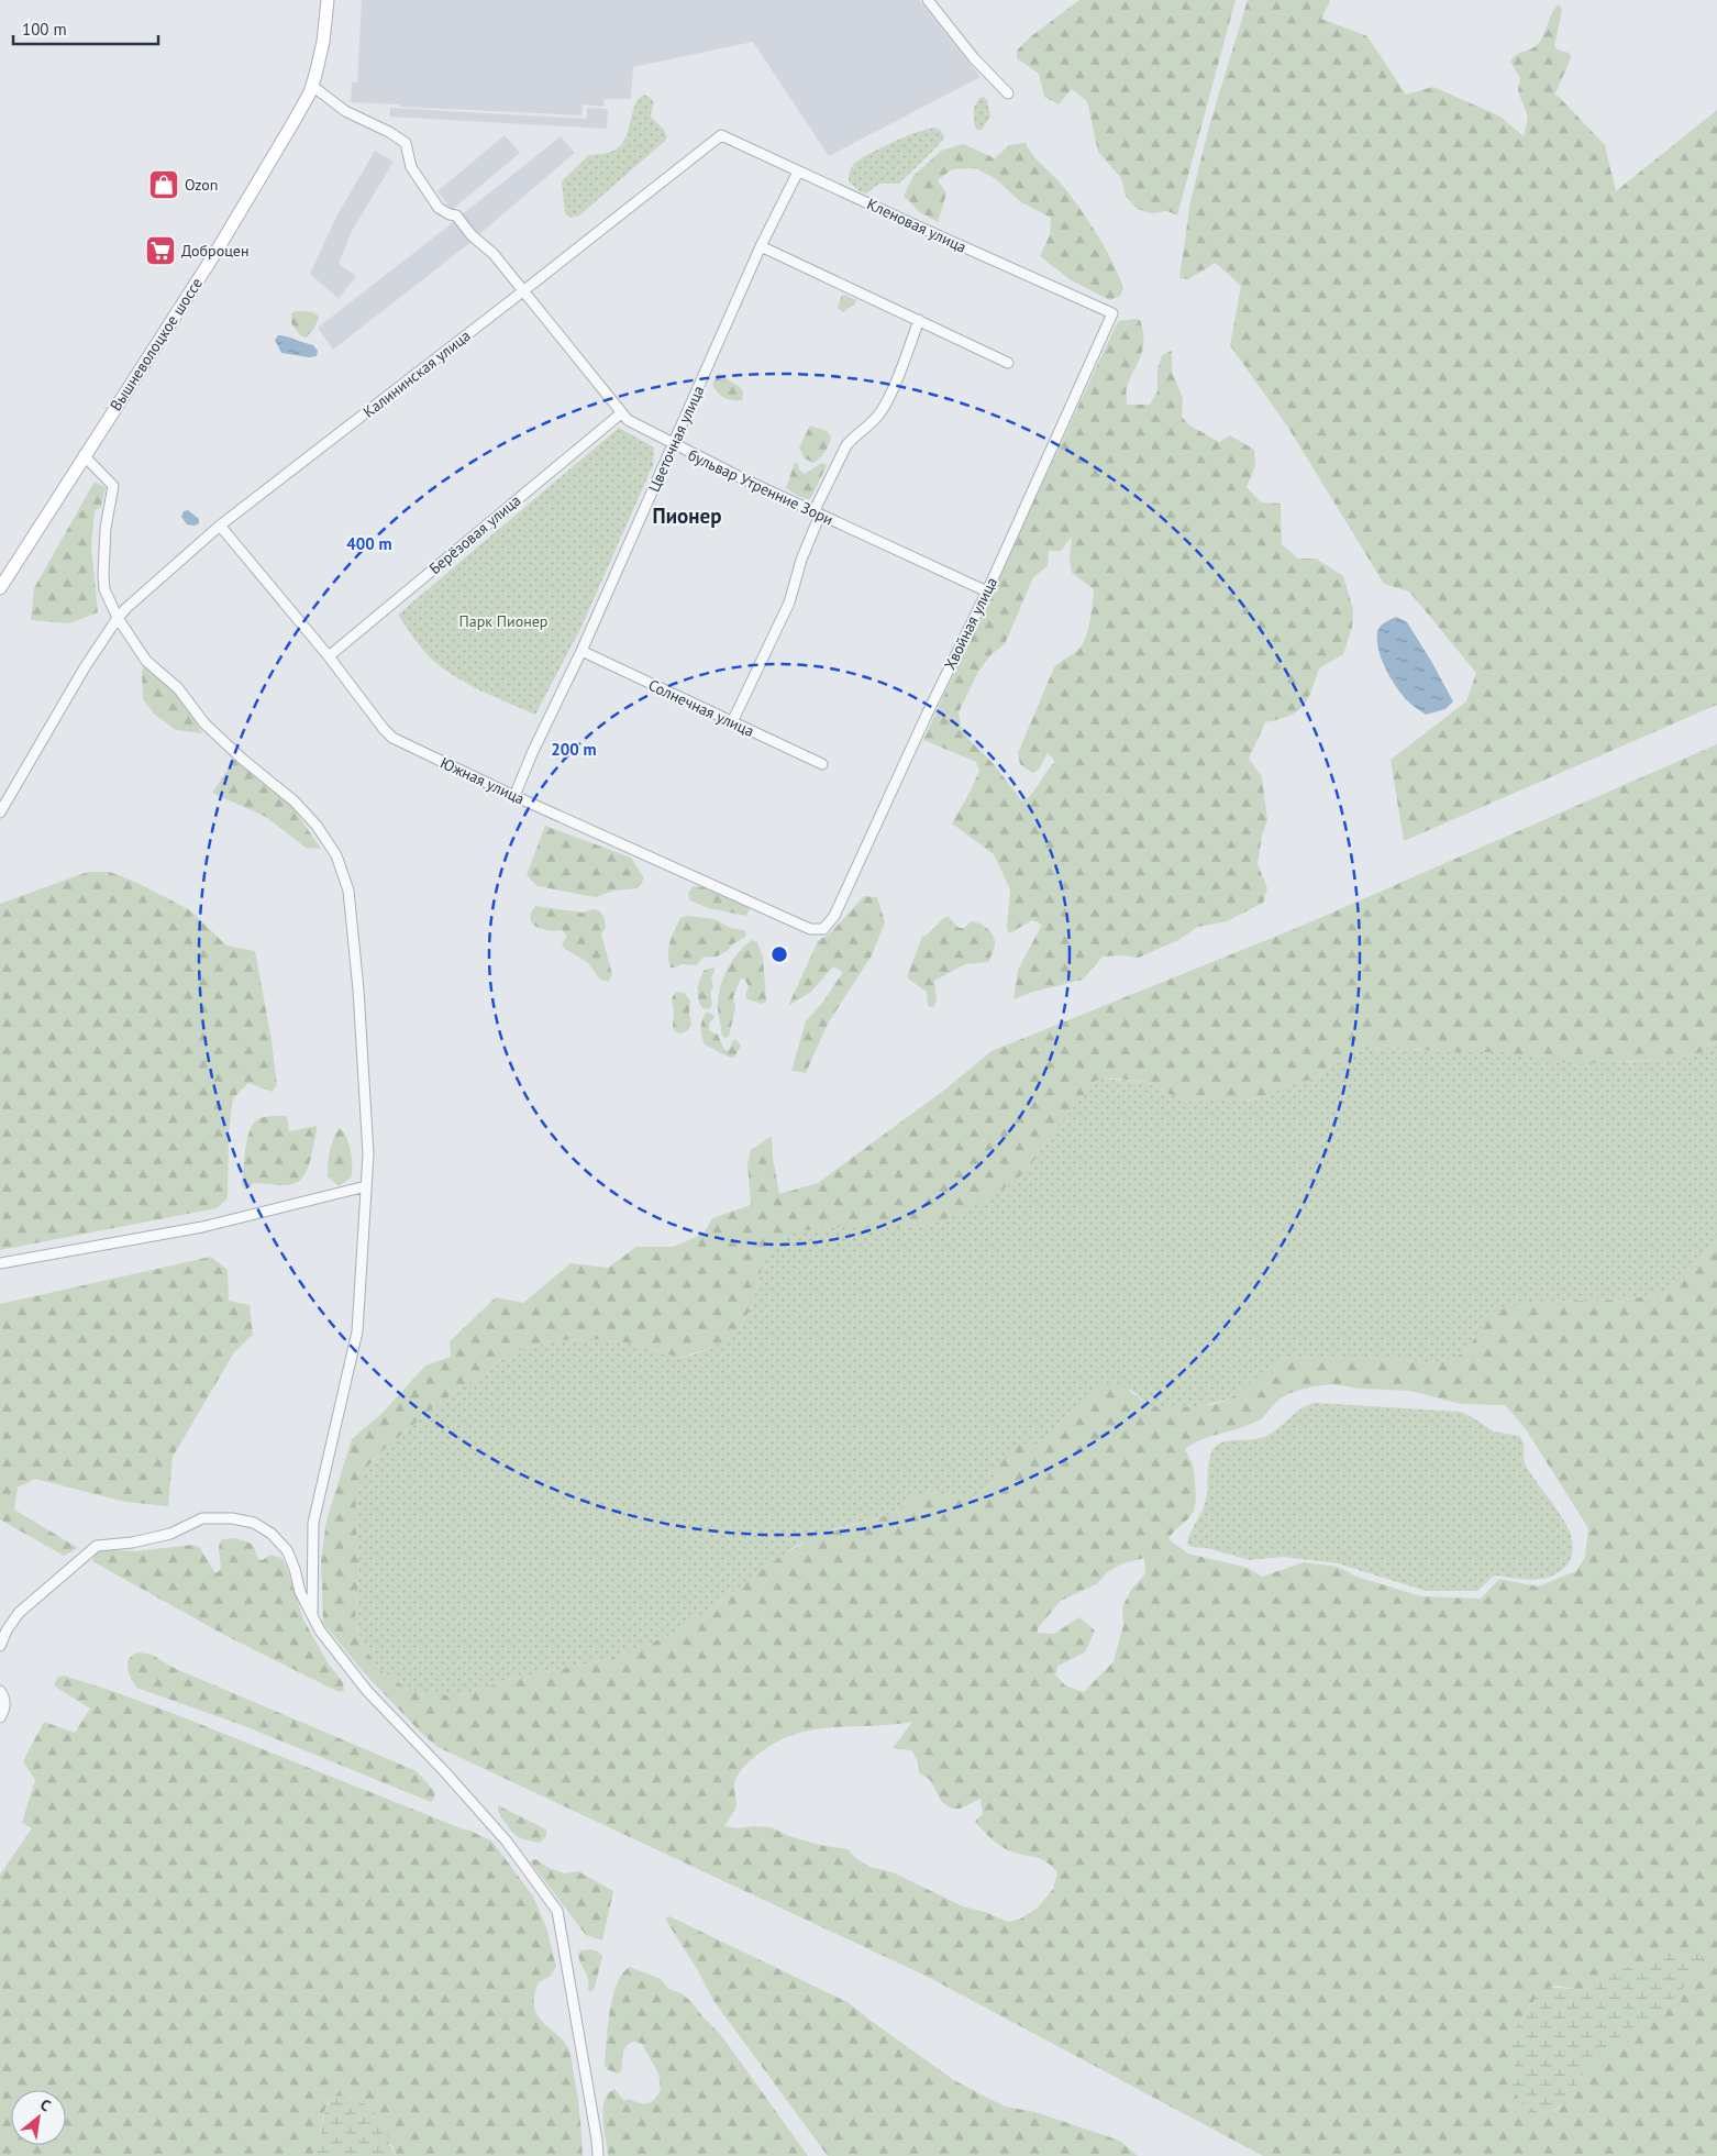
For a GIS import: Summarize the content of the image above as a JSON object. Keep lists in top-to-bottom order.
{
  "streets": {
    "main road": ["Вышневолоцкое шоссе"],
    "street": [
      "Кленовая улица",
      "Калининская улица",
      "Цветочная улица",
      "бульвар Утренние Зори",
      "Берёзовая улица",
      "Хвойная улица",
      "Солнечная улица",
      "Южная улица"
    ]
  },
  "crossings": [
    ["Кленовая улица", "Калининская улица"],
    ["Кленовая улица", "Цветочная улица"],
    ["Кленовая улица", "Хвойная улица"],
    ["Вышневолоцкое шоссе", "бульвар Утренние Зори"],
    ["Калининская улица", "бульвар Утренние Зори"],
    ["Калининская улица", "Южная улица"],
    ["Цветочная улица", "бульвар Утренние Зори"],
    ["Цветочная улица", "Солнечная улица"],
    ["Цветочная улица", "Южная улица"],
    ["бульвар Утренние Зори", "Берёзовая улица"],
    ["бульвар Утренние Зори", "Хвойная улица"],
    ["Берёзовая улица", "Южная улица"],
    ["Хвойная улица", "Южная улица"]
  ],
  "districts": ["Пионер"],
  "parks": ["Парк Пионер"],
  "places": {
    "shop": ["Ozon"],
    "supermarket": ["Доброцен"]
  },
  "scale_bar": "100 m",
  "north": "top right",
  "rings": ["400 m", "200 m"]
}
